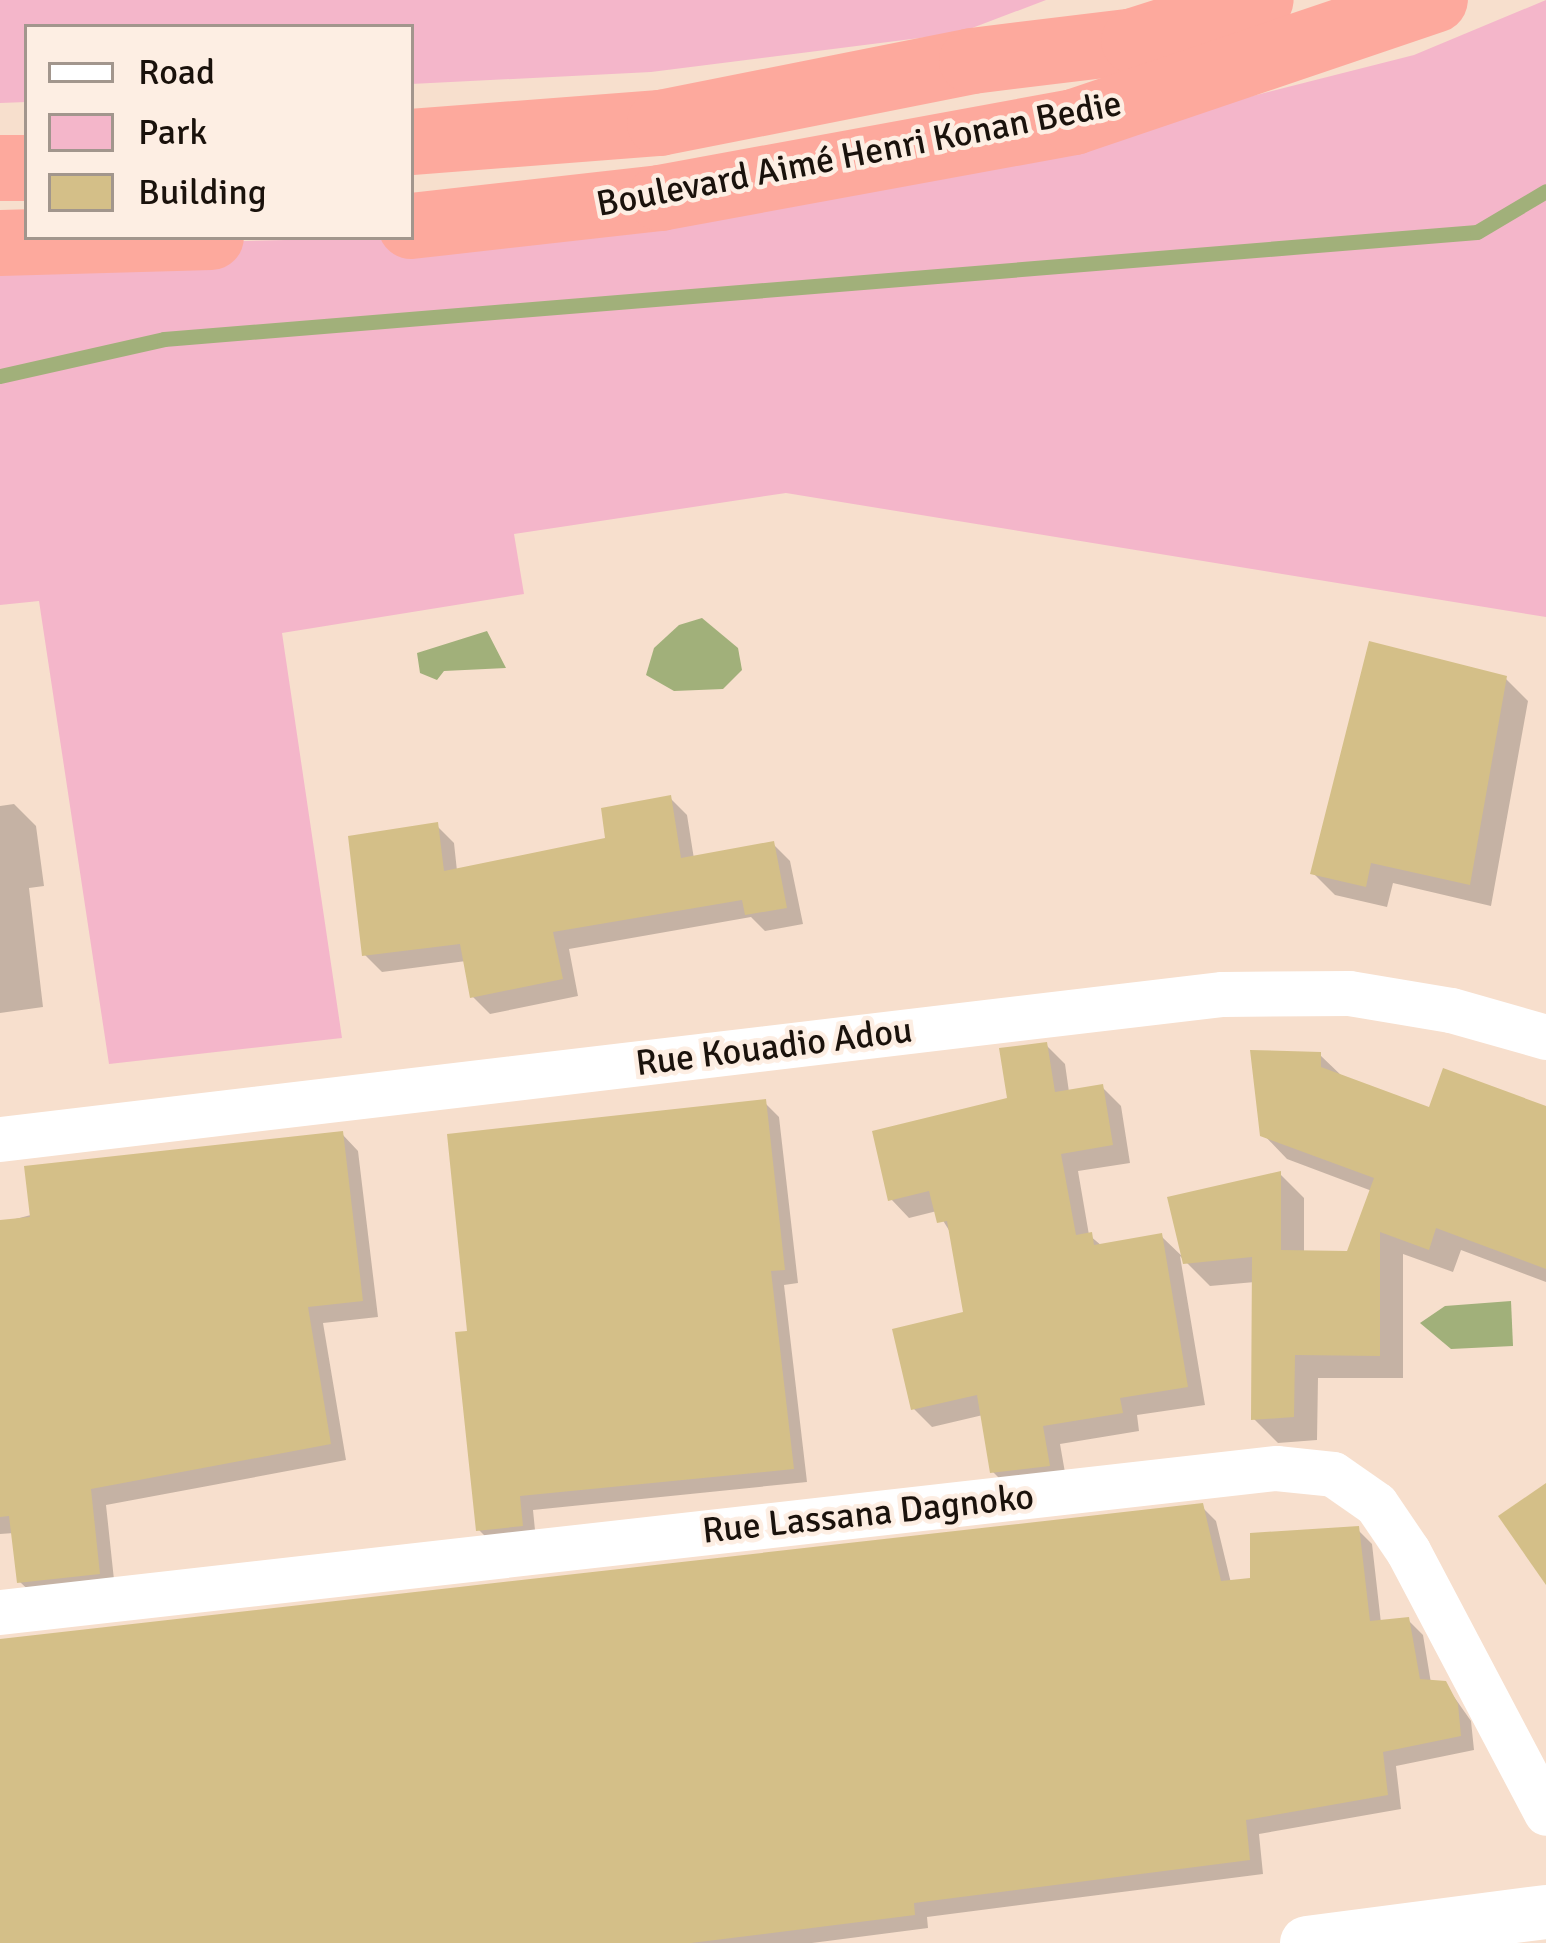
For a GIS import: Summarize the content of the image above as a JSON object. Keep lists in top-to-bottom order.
{
  "streets": {
    "highway": ["Boulevard Aimé Henri Konan Bedie"],
    "street": ["Rue Kouadio Adou", "Rue Lassana Dagnoko"]
  },
  "legend": ["Road", "Park", "Building"]
}
